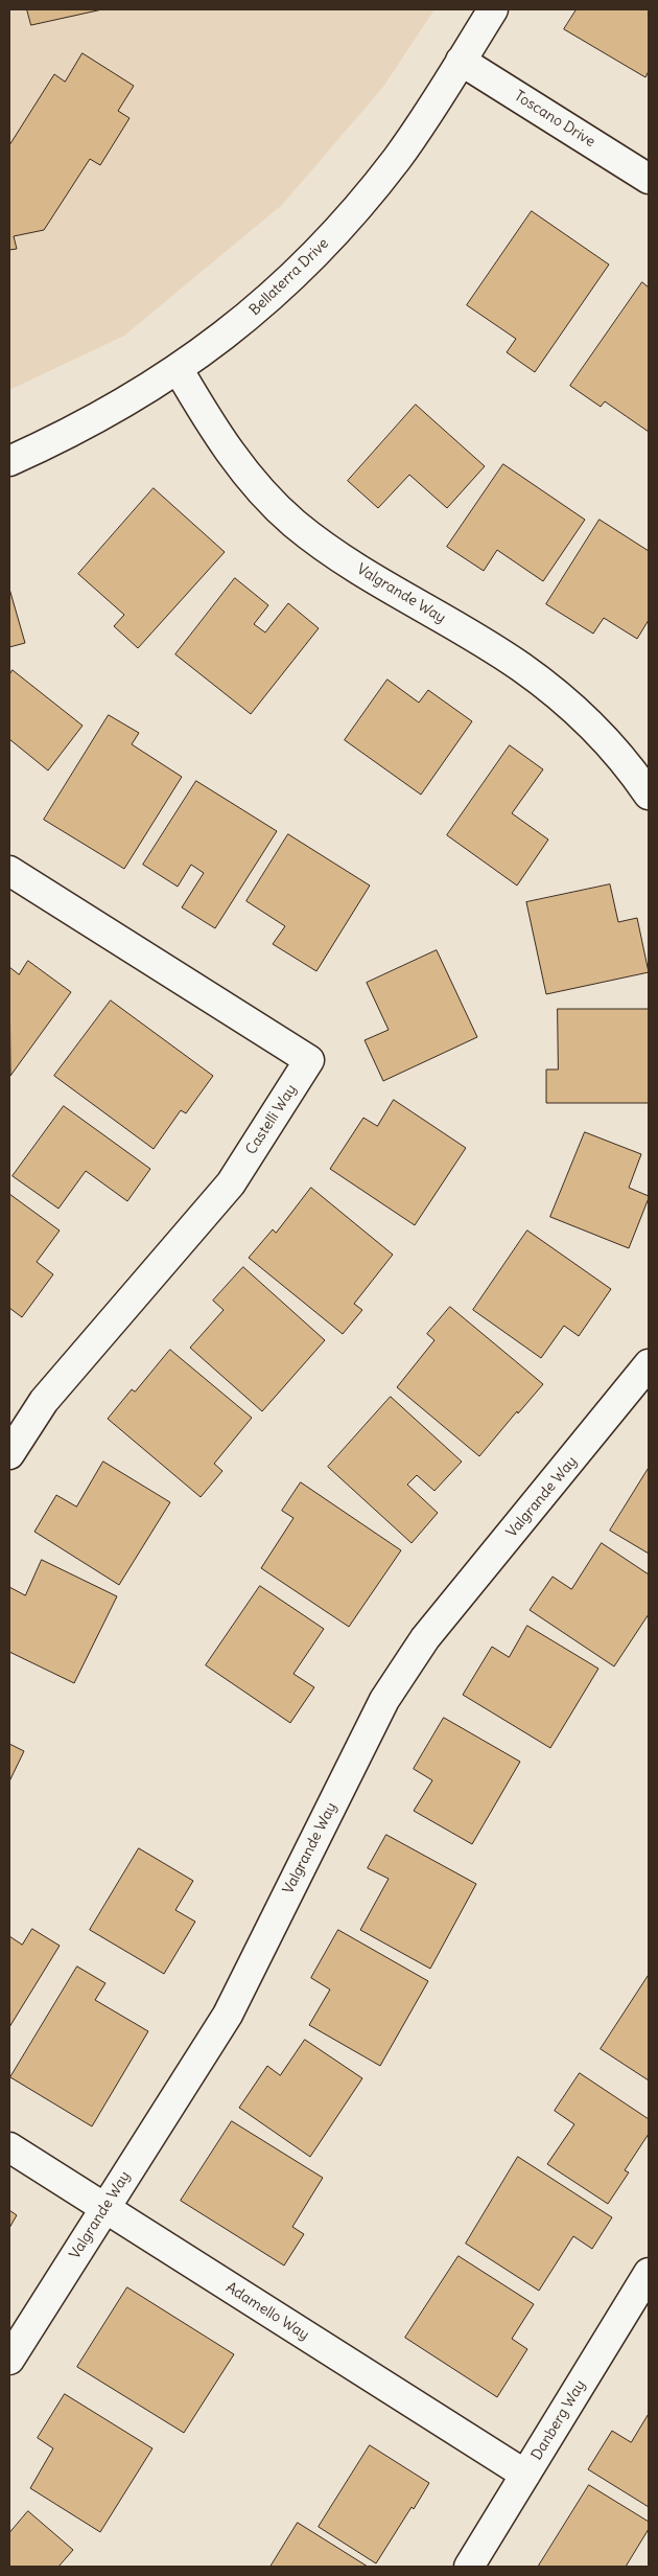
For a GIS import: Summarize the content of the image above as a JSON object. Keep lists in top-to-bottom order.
{
  "streets": {
    "street": [
      "Toscano Drive",
      "Bellaterra Drive",
      "Valgrande Way",
      "Castelli Way",
      "Adamello Way",
      "Danberg Way"
    ]
  },
  "crossings": [
    ["Toscano Drive", "Bellaterra Drive"],
    ["Bellaterra Drive", "Valgrande Way"],
    ["Valgrande Way", "Adamello Way"],
    ["Adamello Way", "Danberg Way"]
  ]
}
